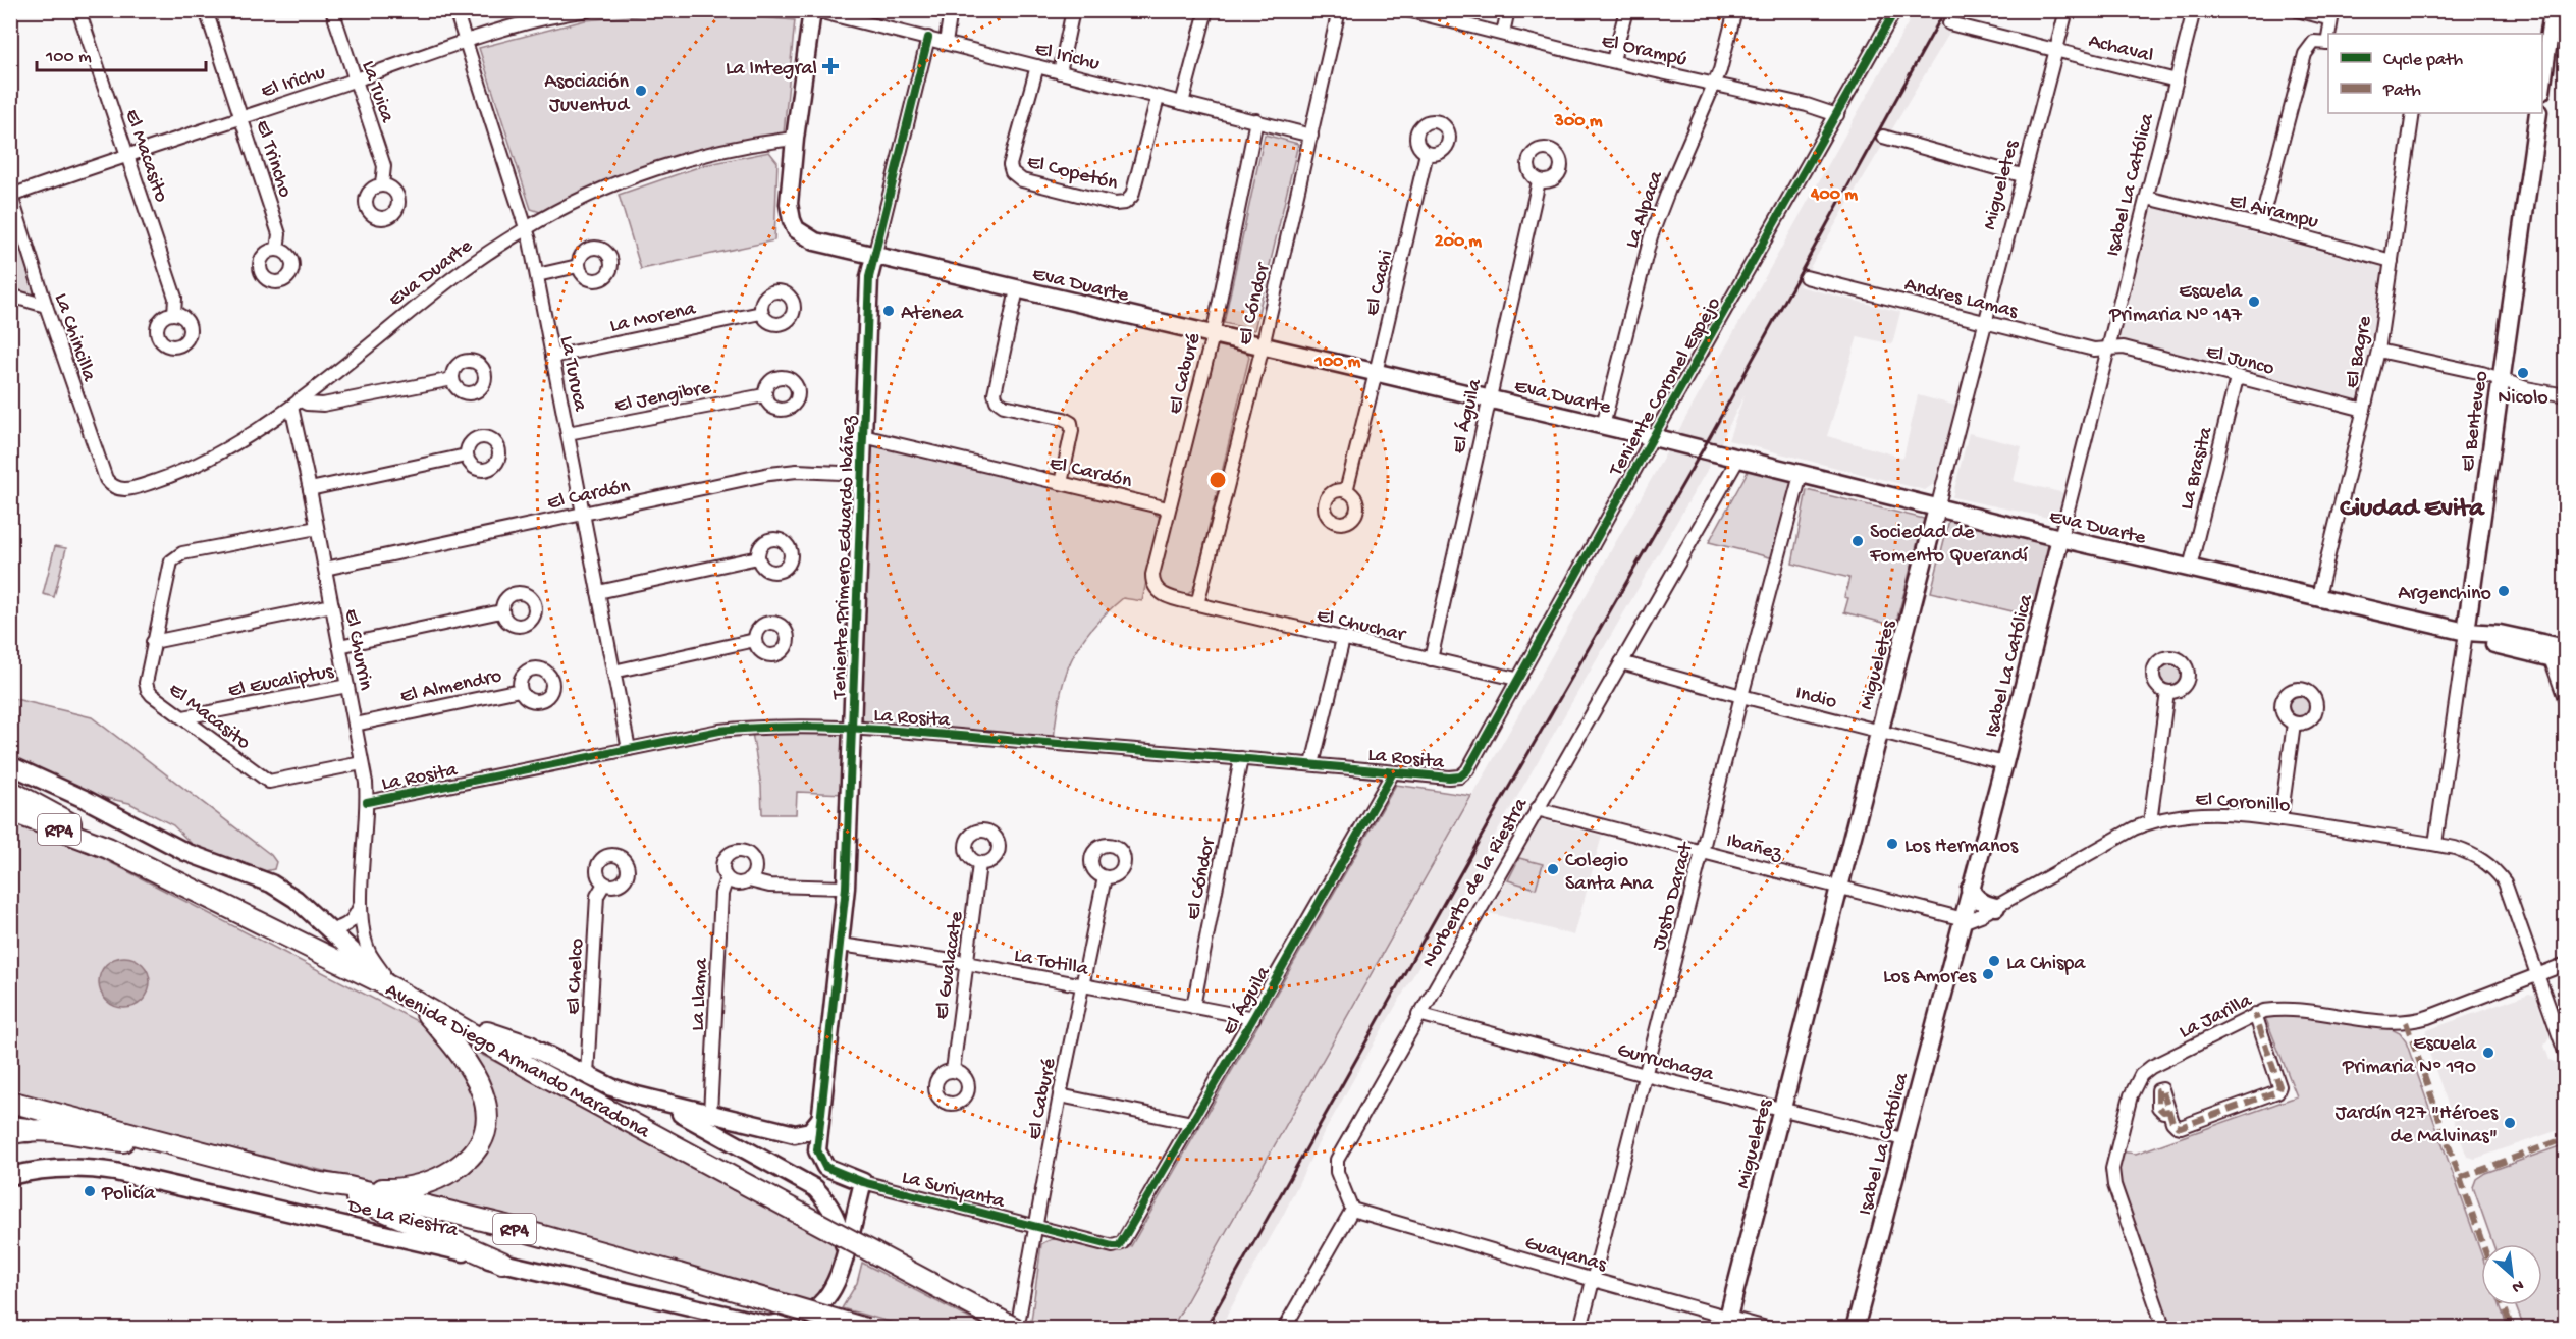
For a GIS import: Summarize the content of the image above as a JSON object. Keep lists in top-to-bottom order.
{
  "streets": {
    "main road": ["RP4", "Avenida Diego Armando Maradona"],
    "street": [
      "Achaval",
      "El Orampú",
      "El Irichu",
      "La Tuica",
      "El Macasito",
      "El Trincho",
      "El Copetón",
      "Migueletes",
      "Isabel La Católica",
      "La Alpaca",
      "El Airampu",
      "Eva Duarte",
      "El Cachi",
      "Andres Lamas",
      "El Cóndor",
      "La Morena",
      "La Chincilla",
      "El Bagre",
      "El Junco",
      "La Turuca",
      "El Caburé",
      "Teniente Coronel Espejo",
      "El Jengibre",
      "El Águila",
      "El Benteveo",
      "La Brasita",
      "El Cardón",
      "Teniente Primero Eduardo Ibáñez",
      "El Chuchar",
      "El Churrin",
      "El Eucaliptus",
      "El Almendro",
      "Indio",
      "La Rosita",
      "El Coronillo",
      "Ibañez",
      "Norberto de la Riestra",
      "Justo Daract",
      "La Totilla",
      "El Gualacate",
      "El Chelco",
      "La Llama",
      "La Jarilla",
      "Gurruchaga",
      "La Suriyanta",
      "De La Riestra",
      "Guayanas"
    ]
  },
  "crossings": [
    ["Achaval", "Migueletes"],
    ["Achaval", "Isabel La Católica"],
    ["El Orampú", "La Alpaca"],
    ["El Orampú", "Teniente Coronel Espejo"],
    ["El Irichu", "La Tuica"],
    ["El Irichu", "El Macasito"],
    ["El Irichu", "El Trincho"],
    ["El Irichu", "El Copetón"],
    ["El Irichu", "El Cóndor"],
    ["El Irichu", "La Chincilla"],
    ["El Irichu", "La Turuca"],
    ["El Irichu", "El Caburé"],
    ["El Irichu", "Teniente Primero Eduardo Ibáñez"],
    ["El Macasito", "El Churrin"],
    ["El Macasito", "El Eucaliptus"],
    ["Migueletes", "Eva Duarte"],
    ["Migueletes", "Andres Lamas"],
    ["Migueletes", "Indio"],
    ["Migueletes", "Ibañez"],
    ["Migueletes", "Gurruchaga"],
    ["Migueletes", "Guayanas"],
    ["Isabel La Católica", "El Airampu"],
    ["Isabel La Católica", "Eva Duarte"],
    ["Isabel La Católica", "Andres Lamas"],
    ["Isabel La Católica", "El Junco"],
    ["Isabel La Católica", "Indio"],
    ["Isabel La Católica", "El Coronillo"],
    ["Isabel La Católica", "Ibañez"],
    ["Isabel La Católica", "Gurruchaga"],
    ["La Alpaca", "Eva Duarte"],
    ["El Airampu", "El Bagre"],
    ["Eva Duarte", "El Cachi"],
    ["Eva Duarte", "El Cóndor"],
    ["Eva Duarte", "La Chincilla"],
    ["Eva Duarte", "El Bagre"],
    ["Eva Duarte", "La Turuca"],
    ["Eva Duarte", "El Caburé"],
    ["Eva Duarte", "Teniente Coronel Espejo"],
    ["Eva Duarte", "El Águila"],
    ["Eva Duarte", "El Benteveo"],
    ["Eva Duarte", "La Brasita"],
    ["Eva Duarte", "Teniente Primero Eduardo Ibáñez"],
    ["Eva Duarte", "El Churrin"],
    ["Eva Duarte", "Norberto de la Riestra"],
    ["Eva Duarte", "Justo Daract"],
    ["Andres Lamas", "El Junco"],
    ["El Cóndor", "El Caburé"],
    ["El Cóndor", "El Chuchar"],
    ["El Cóndor", "La Rosita"],
    ["El Cóndor", "La Totilla"],
    ["La Morena", "La Turuca"],
    ["El Bagre", "El Junco"],
    ["El Junco", "La Brasita"],
    ["La Turuca", "El Jengibre"],
    ["La Turuca", "El Cardón"],
    ["La Turuca", "La Rosita"],
    ["El Caburé", "El Cardón"],
    ["El Caburé", "El Chuchar"],
    ["El Caburé", "La Totilla"],
    ["El Caburé", "Avenida Diego Armando Maradona"],
    ["El Caburé", "La Suriyanta"],
    ["Teniente Coronel Espejo", "El Chuchar"],
    ["Teniente Coronel Espejo", "La Rosita"],
    ["El Águila", "El Chuchar"],
    ["El Águila", "La Rosita"],
    ["El Águila", "La Totilla"],
    ["El Águila", "La Suriyanta"],
    ["El Benteveo", "El Coronillo"],
    ["El Cardón", "Teniente Primero Eduardo Ibáñez"],
    ["El Cardón", "El Churrin"],
    ["Teniente Primero Eduardo Ibáñez", "La Rosita"],
    ["Teniente Primero Eduardo Ibáñez", "La Totilla"],
    ["Teniente Primero Eduardo Ibáñez", "La Suriyanta"],
    ["El Churrin", "El Eucaliptus"],
    ["El Churrin", "El Almendro"],
    ["El Churrin", "La Rosita"],
    ["El Churrin", "Avenida Diego Armando Maradona"],
    ["Indio", "Norberto de la Riestra"],
    ["Indio", "Justo Daract"],
    ["El Coronillo", "Ibañez"],
    ["El Coronillo", "La Jarilla"],
    ["Ibañez", "Norberto de la Riestra"],
    ["Ibañez", "Justo Daract"],
    ["Norberto de la Riestra", "Gurruchaga"],
    ["Norberto de la Riestra", "Guayanas"],
    ["Justo Daract", "Gurruchaga"],
    ["Justo Daract", "Guayanas"],
    ["La Totilla", "El Gualacate"]
  ],
  "districts": ["Ciudad Evita"],
  "places": {
    "health": ["La Integral"],
    "other": [
      "Asociación Juventud",
      "Escuela Primaria N° 147",
      "Atenea",
      "Nicolo",
      "Sociedad de Fomento Querandí",
      "Argenchino",
      "Los Hermanos",
      "Colegio Santa Ana",
      "La Chispa",
      "Los Amores",
      "Escuela Primaria Nº 190",
      "Jardín 927 \"Héroes de Malvinas\"",
      "Policía"
    ]
  },
  "legend": ["Cycle path", "Path"],
  "scale_bar": "100 m",
  "north": "bottom right",
  "rings": [
    "300 m",
    "400 m",
    "200 m",
    "100 m"
  ]
}
